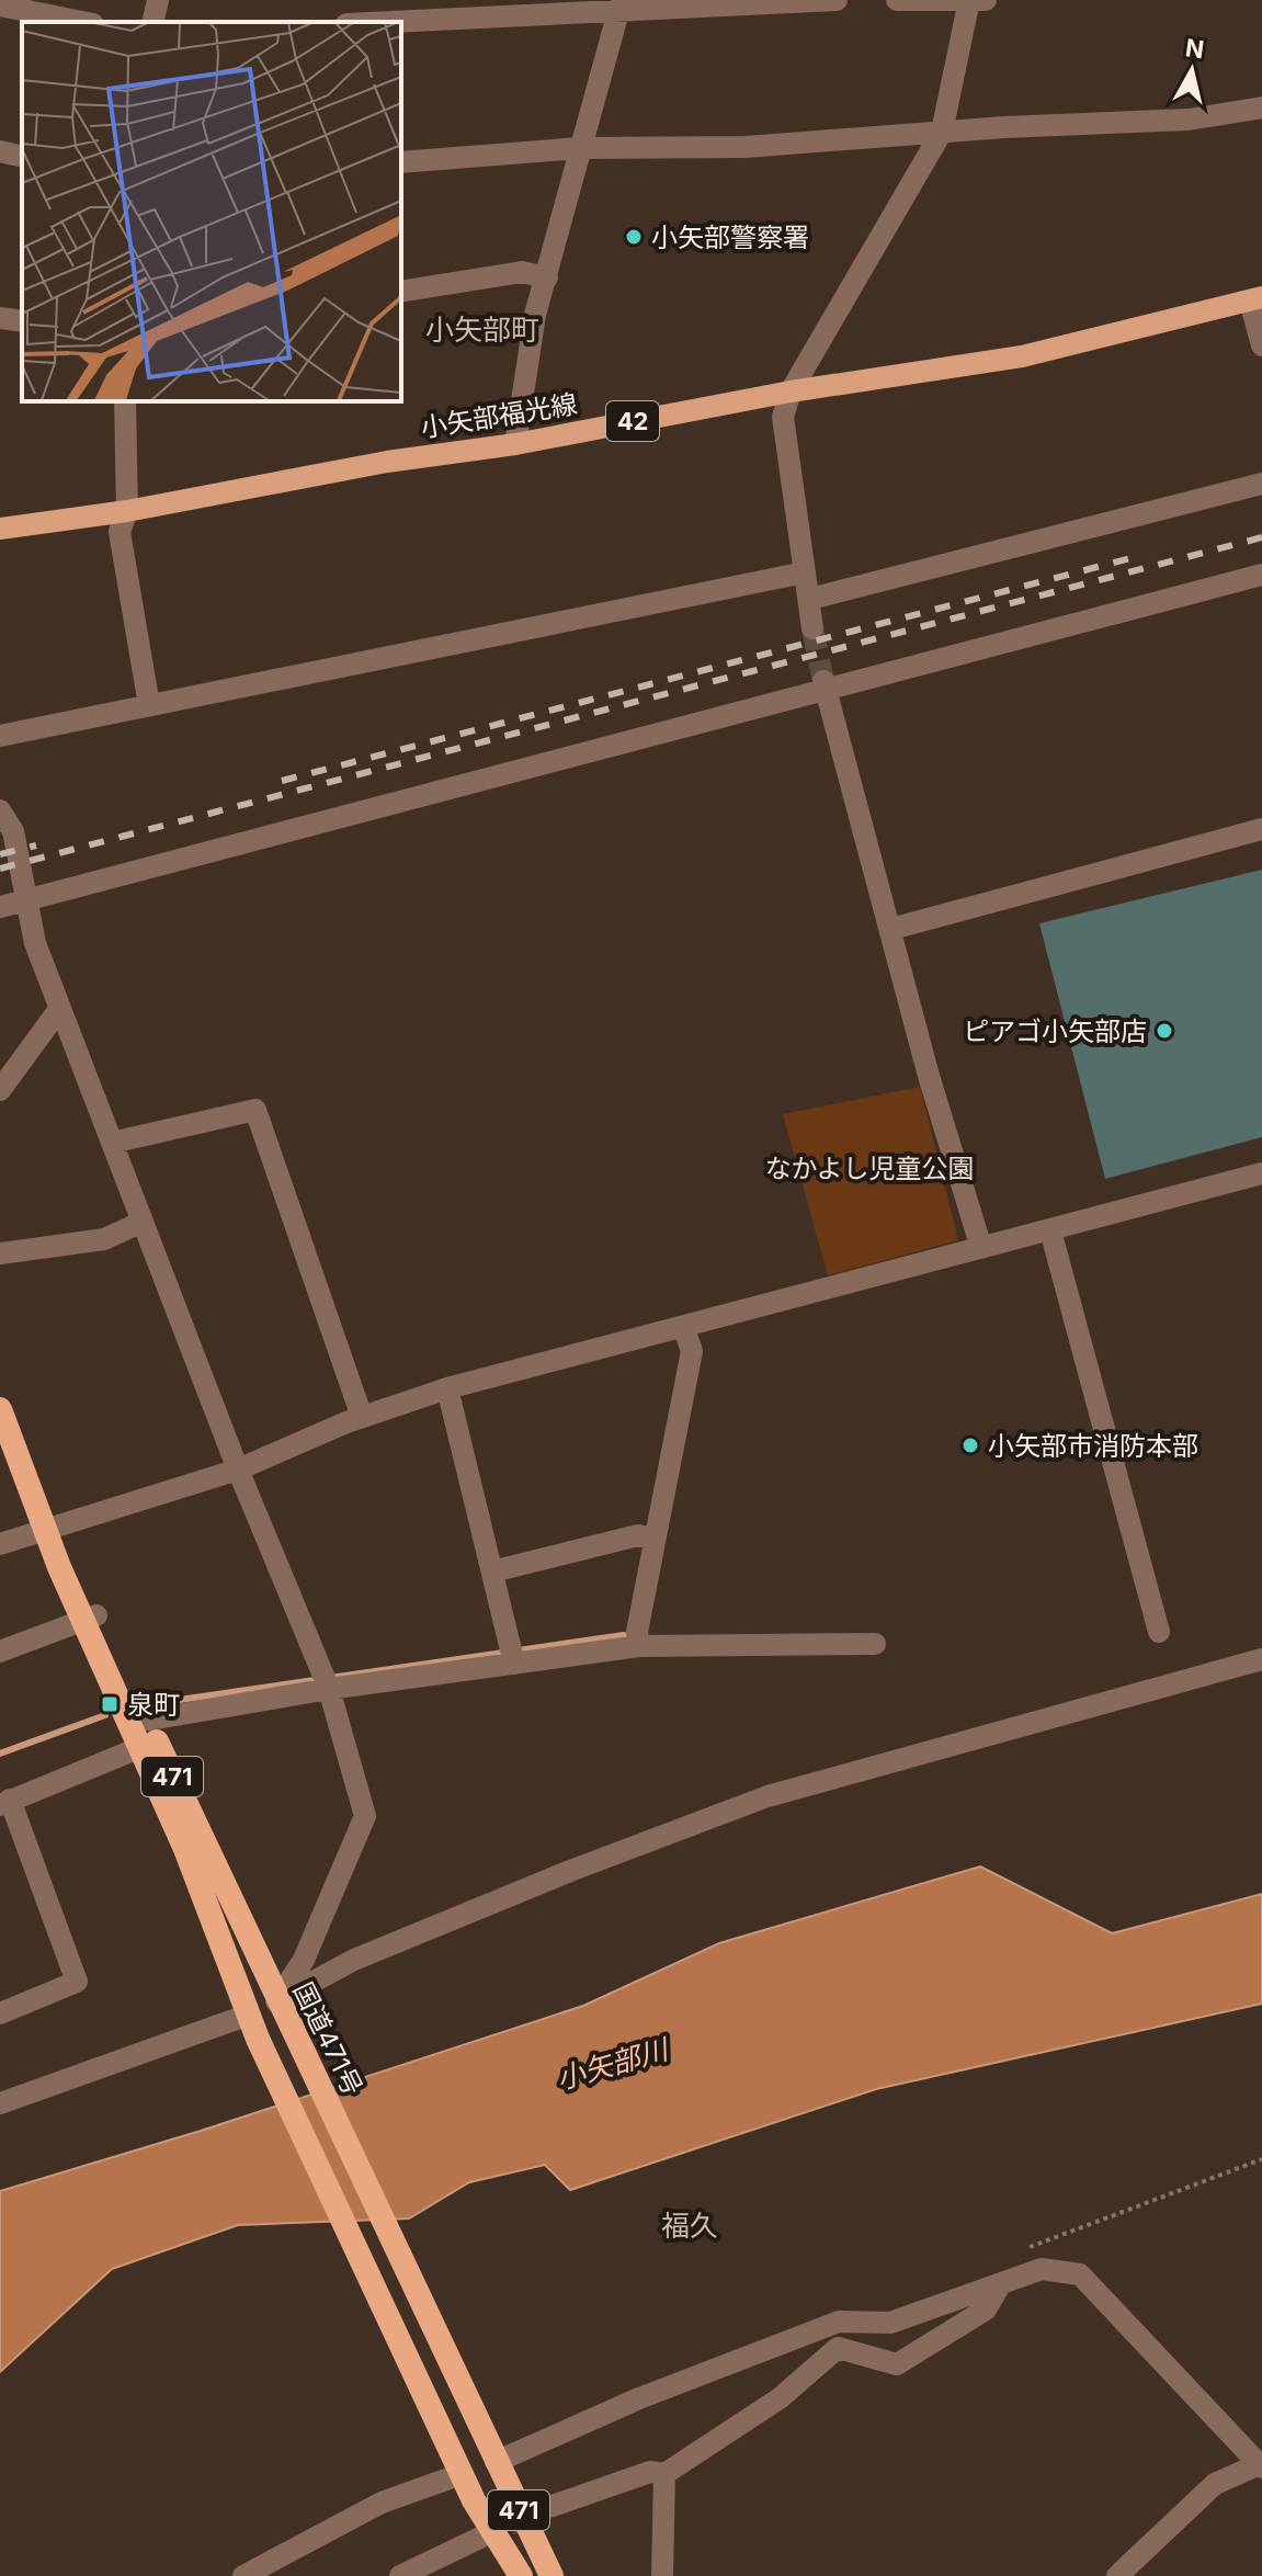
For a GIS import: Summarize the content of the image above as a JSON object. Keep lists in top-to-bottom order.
{
  "streets": {
    "highway": ["471", "国道471号"],
    "main road": ["小矢部福光線", "42"]
  },
  "districts": ["小矢部町", "福久"],
  "water": ["小矢部川"],
  "parks": ["なかよし児童公園"],
  "places": {
    "other": ["小矢部警察署", "ピアゴ小矢部店", "小矢部市消防本部"],
    "transit": ["泉町"]
  },
  "north": "top"
}
